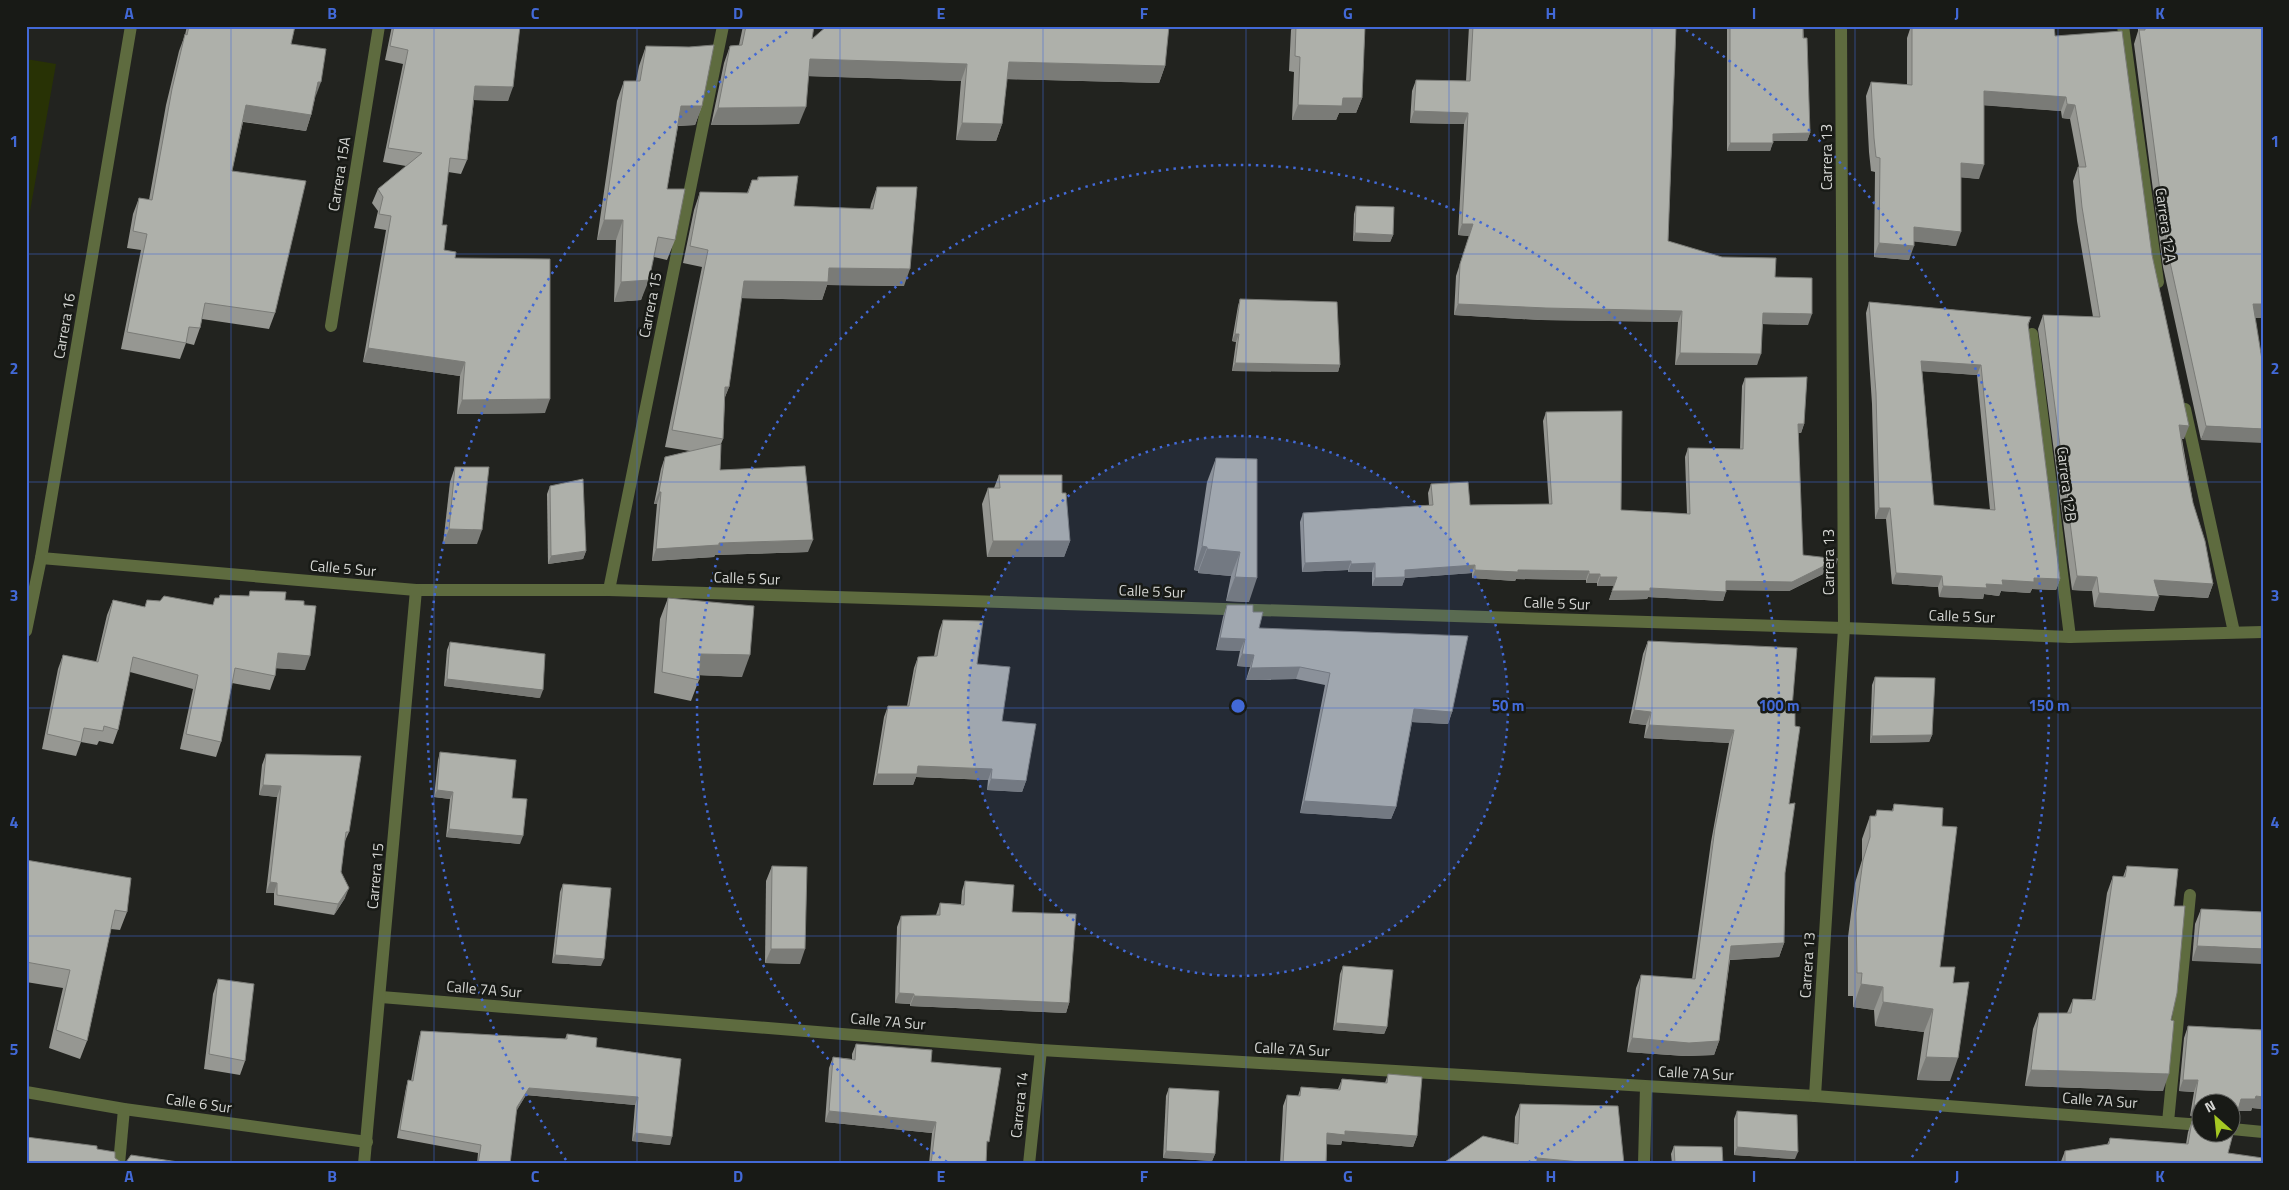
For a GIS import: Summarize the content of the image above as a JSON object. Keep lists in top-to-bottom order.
{
  "streets": {
    "street": [
      "Carrera 13",
      "Carrera 15A",
      "Carrera 12A",
      "Carrera 15",
      "Carrera 16",
      "Carrera 12B",
      "Calle 5 Sur",
      "Calle 7A Sur",
      "Calle 6 Sur",
      "Carrera 14"
    ]
  },
  "crossings": [
    ["Carrera 13", "Calle 5 Sur"],
    ["Carrera 13", "Calle 7A Sur"],
    ["Carrera 15", "Calle 5 Sur"],
    ["Carrera 15", "Calle 7A Sur"],
    ["Carrera 15", "Calle 6 Sur"],
    ["Carrera 16", "Calle 5 Sur"],
    ["Carrera 12B", "Calle 5 Sur"],
    ["Calle 7A Sur", "Carrera 14"]
  ],
  "north": "top left",
  "grid": {
    "columns": [
      "A",
      "B",
      "C",
      "D",
      "E",
      "F",
      "G",
      "H",
      "I",
      "J",
      "K"
    ],
    "rows": [
      "1",
      "2",
      "3",
      "4",
      "5"
    ]
  },
  "rings": ["50 m", "100 m", "150 m"]
}
